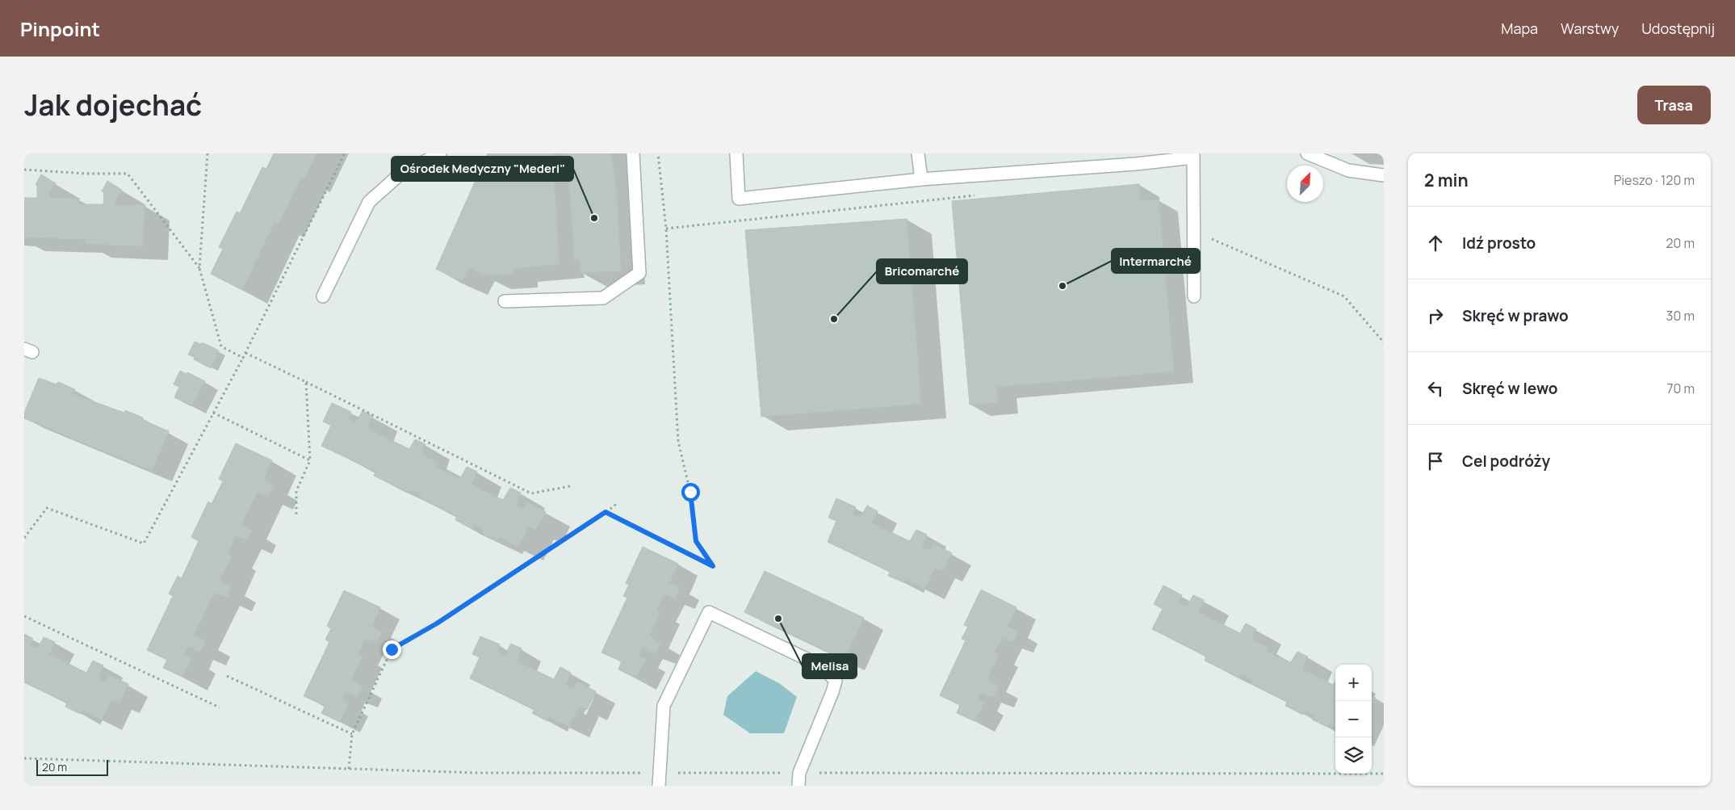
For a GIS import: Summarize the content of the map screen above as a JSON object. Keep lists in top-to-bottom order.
{
  "places": [
    "Ośrodek Medyczny \"Mederi\"",
    "Intermarché",
    "Bricomarché",
    "Melisa"
  ],
  "scale_bar": "20 m",
  "north": "top right",
  "page": {
    "header": "Pinpoint",
    "nav": ["Mapa", "Warstwy", "Udostępnij"],
    "title": "Jak dojechać",
    "buttons": "Trasa",
    "heading": ["2 min", "Pieszo · 120 m"],
    "list": [
      ["Idź prosto", "20 m"],
      ["Skręć w prawo", "30 m"],
      ["Skręć w lewo", "70 m"],
      "Cel podróży"
    ],
    "map_buttons": ["+", "−"],
    "scale": "20 m"
  }
}
